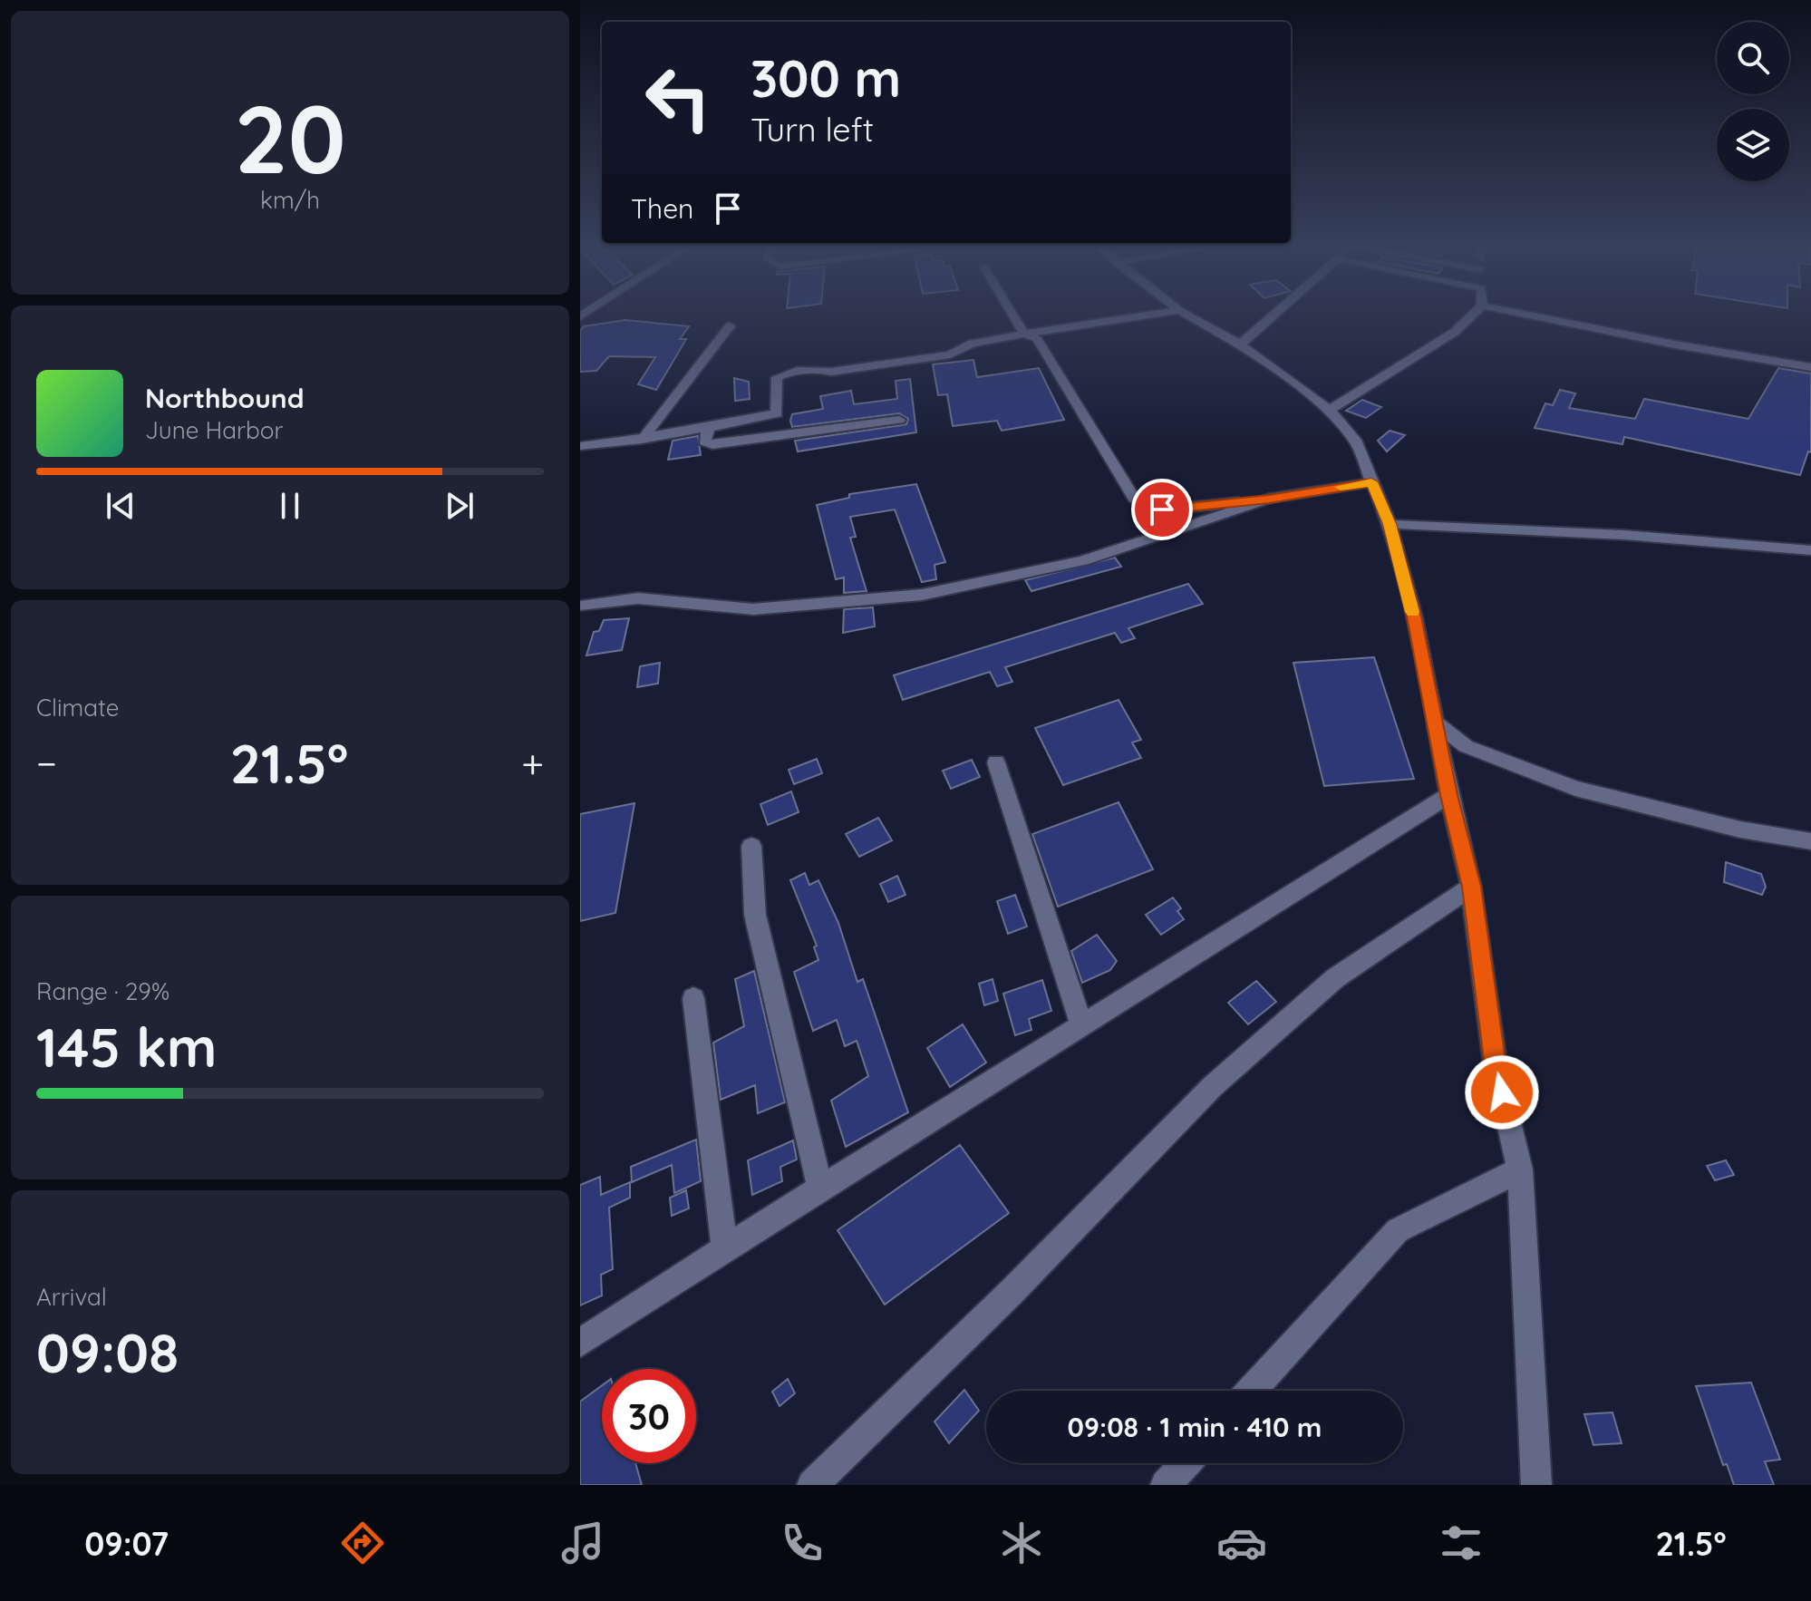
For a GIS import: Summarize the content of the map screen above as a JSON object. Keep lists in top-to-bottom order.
{
  "page": {
    "tile": [
      ["20", "km/h"],
      "Climate",
      ["Range · 29%", "145 km"],
      ["Arrival", "09:08"]
    ],
    "turn": ["300 m", "Turn left"],
    "then": "Then",
    "song": ["Northbound", "June Harbor"],
    "heat": ["−", "21.5°", "+"],
    "limit": "30",
    "trip": "09:08 · 1 min · 410 m",
    "tabs": ["09:07", "21.5°"]
  }
}
